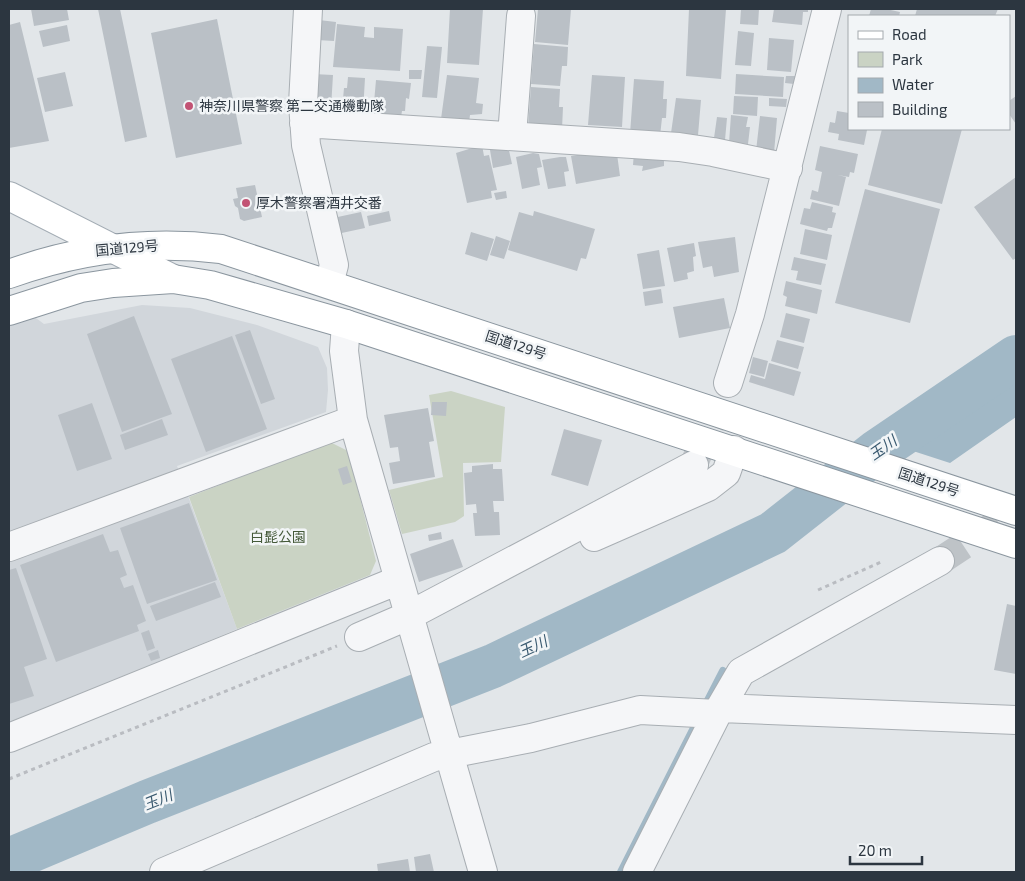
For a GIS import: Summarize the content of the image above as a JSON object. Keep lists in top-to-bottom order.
{
  "streets": {
    "main road": ["国道129号"]
  },
  "water": ["玉川"],
  "parks": ["白髭公園"],
  "places": ["神奈川県警察 第二交通機動隊", "厚木警察署酒井交番"],
  "legend": [
    "Road",
    "Park",
    "Water",
    "Building"
  ],
  "scale_bar": "20 m"
}
